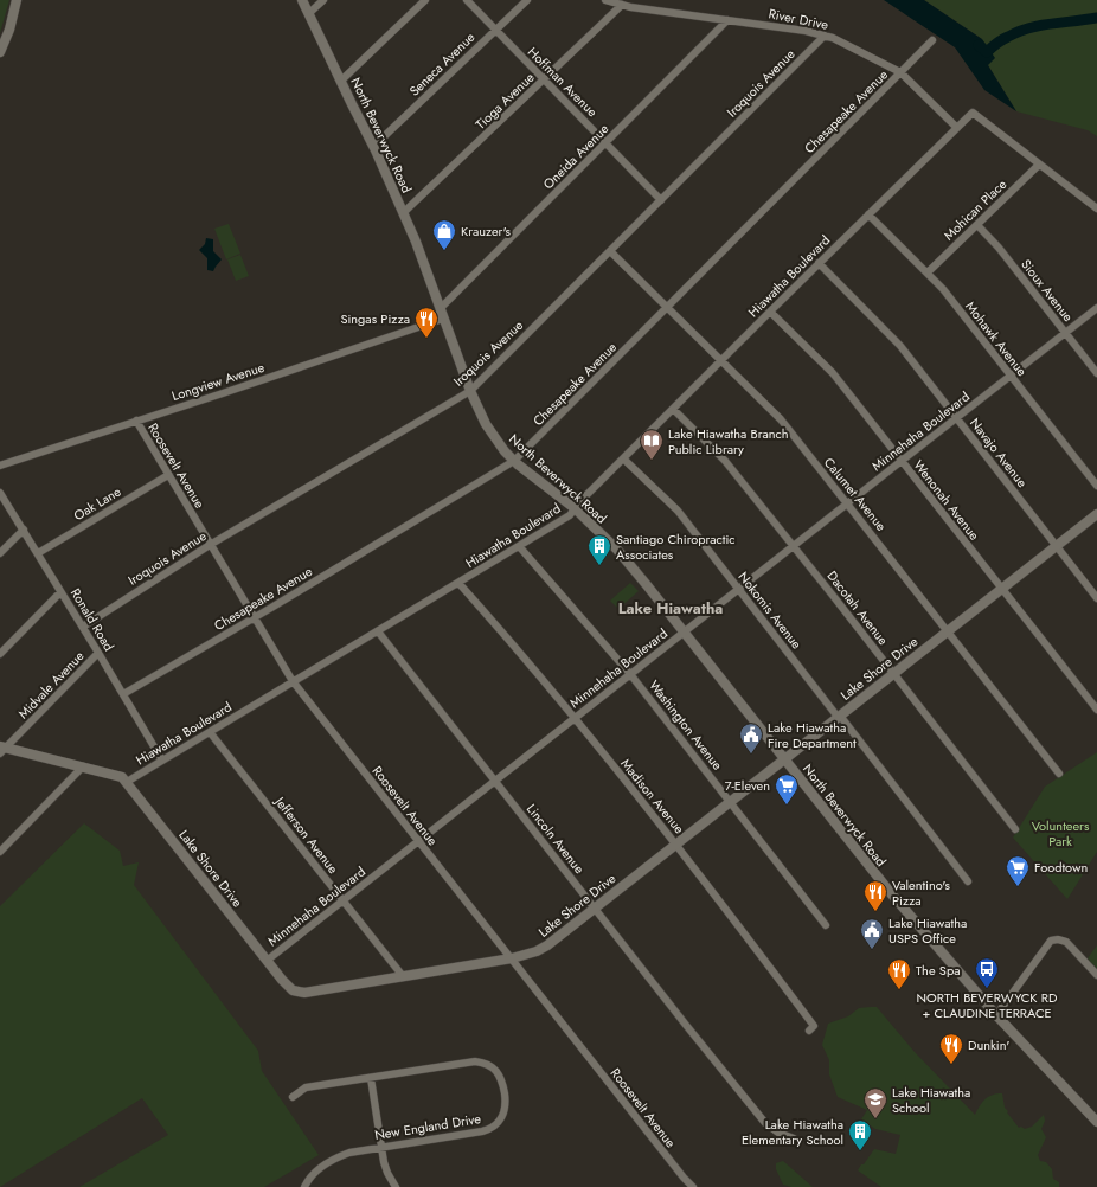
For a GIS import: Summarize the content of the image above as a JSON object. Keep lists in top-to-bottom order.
{
  "streets": {
    "street": [
      "River Drive",
      "Seneca Avenue",
      "Hoffman Avenue",
      "Iroquois Avenue",
      "Tioga Avenue",
      "Chesapeake Avenue",
      "North Beverwyck Road",
      "Oneida Avenue",
      "Mohican Place",
      "Hiawatha Boulevard",
      "Sioux Avenue",
      "Mohawk Avenue",
      "Longview Avenue",
      "Minnehaha Boulevard",
      "Navajo Avenue",
      "Roosevelt Avenue",
      "Calumet Avenue",
      "Wenonah Avenue",
      "Oak Lane",
      "Dacotah Avenue",
      "Nokomis Avenue",
      "Ronald Road",
      "Lake Shore Drive",
      "Midvale Avenue",
      "Washington Avenue",
      "Madison Avenue",
      "Jefferson Avenue",
      "Lincoln Avenue",
      "New England Drive"
    ]
  },
  "crossings": [
    ["River Drive", "Iroquois Avenue"],
    ["River Drive", "Tioga Avenue"],
    ["River Drive", "Chesapeake Avenue"],
    ["River Drive", "Oneida Avenue"],
    ["River Drive", "Hiawatha Boulevard"],
    ["Seneca Avenue", "Hoffman Avenue"],
    ["Seneca Avenue", "North Beverwyck Road"],
    ["Hoffman Avenue", "Iroquois Avenue"],
    ["Hoffman Avenue", "Tioga Avenue"],
    ["Hoffman Avenue", "Oneida Avenue"],
    ["Iroquois Avenue", "North Beverwyck Road"],
    ["Iroquois Avenue", "Roosevelt Avenue"],
    ["Iroquois Avenue", "Calumet Avenue"],
    ["Iroquois Avenue", "Ronald Road"],
    ["Tioga Avenue", "North Beverwyck Road"],
    ["Chesapeake Avenue", "North Beverwyck Road"],
    ["Chesapeake Avenue", "Roosevelt Avenue"],
    ["Chesapeake Avenue", "Calumet Avenue"],
    ["Chesapeake Avenue", "Ronald Road"],
    ["North Beverwyck Road", "Oneida Avenue"],
    ["North Beverwyck Road", "Hiawatha Boulevard"],
    ["North Beverwyck Road", "Longview Avenue"],
    ["North Beverwyck Road", "Minnehaha Boulevard"],
    ["North Beverwyck Road", "Lake Shore Drive"],
    ["Mohican Place", "Hiawatha Boulevard"],
    ["Mohican Place", "Sioux Avenue"],
    ["Mohican Place", "Mohawk Avenue"],
    ["Hiawatha Boulevard", "Mohawk Avenue"],
    ["Hiawatha Boulevard", "Navajo Avenue"],
    ["Hiawatha Boulevard", "Roosevelt Avenue"],
    ["Hiawatha Boulevard", "Calumet Avenue"],
    ["Hiawatha Boulevard", "Wenonah Avenue"],
    ["Hiawatha Boulevard", "Dacotah Avenue"],
    ["Hiawatha Boulevard", "Nokomis Avenue"],
    ["Hiawatha Boulevard", "Ronald Road"],
    ["Hiawatha Boulevard", "Lake Shore Drive"],
    ["Hiawatha Boulevard", "Washington Avenue"],
    ["Hiawatha Boulevard", "Madison Avenue"],
    ["Hiawatha Boulevard", "Jefferson Avenue"],
    ["Hiawatha Boulevard", "Lincoln Avenue"],
    ["Sioux Avenue", "Minnehaha Boulevard"],
    ["Mohawk Avenue", "Minnehaha Boulevard"],
    ["Longview Avenue", "Roosevelt Avenue"],
    ["Minnehaha Boulevard", "Navajo Avenue"],
    ["Minnehaha Boulevard", "Roosevelt Avenue"],
    ["Minnehaha Boulevard", "Calumet Avenue"],
    ["Minnehaha Boulevard", "Wenonah Avenue"],
    ["Minnehaha Boulevard", "Dacotah Avenue"],
    ["Minnehaha Boulevard", "Nokomis Avenue"],
    ["Minnehaha Boulevard", "Lake Shore Drive"],
    ["Minnehaha Boulevard", "Washington Avenue"],
    ["Minnehaha Boulevard", "Madison Avenue"],
    ["Minnehaha Boulevard", "Jefferson Avenue"],
    ["Minnehaha Boulevard", "Lincoln Avenue"],
    ["Navajo Avenue", "Lake Shore Drive"],
    ["Roosevelt Avenue", "Oak Lane"],
    ["Roosevelt Avenue", "Lake Shore Drive"],
    ["Calumet Avenue", "Lake Shore Drive"],
    ["Wenonah Avenue", "Lake Shore Drive"],
    ["Oak Lane", "Ronald Road"],
    ["Dacotah Avenue", "Lake Shore Drive"],
    ["Nokomis Avenue", "Lake Shore Drive"],
    ["Ronald Road", "Midvale Avenue"],
    ["Lake Shore Drive", "Midvale Avenue"],
    ["Lake Shore Drive", "Washington Avenue"],
    ["Lake Shore Drive", "Madison Avenue"],
    ["Lake Shore Drive", "Jefferson Avenue"],
    ["Lake Shore Drive", "Lincoln Avenue"]
  ],
  "districts": ["Lake Hiawatha"],
  "parks": ["Volunteers Park"],
  "places": {
    "shop": ["Krauzer's"],
    "restaurant": [
      "Singas Pizza",
      "Valentino's Pizza",
      "The Spa",
      "Dunkin'"
    ],
    "library": ["Lake Hiawatha Branch Public Library"],
    "building": ["Santiago Chiropractic Associates", "Lake Hiawatha Elementary School"],
    "public building": ["Lake Hiawatha Fire Department", "Lake Hiawatha USPS Office"],
    "supermarket": ["7-Eleven", "Foodtown"],
    "bus stop": ["NORTH BEVERWYCK RD + CLAUDINE TERRACE"],
    "school or university": ["Lake Hiawatha School"]
  }
}
